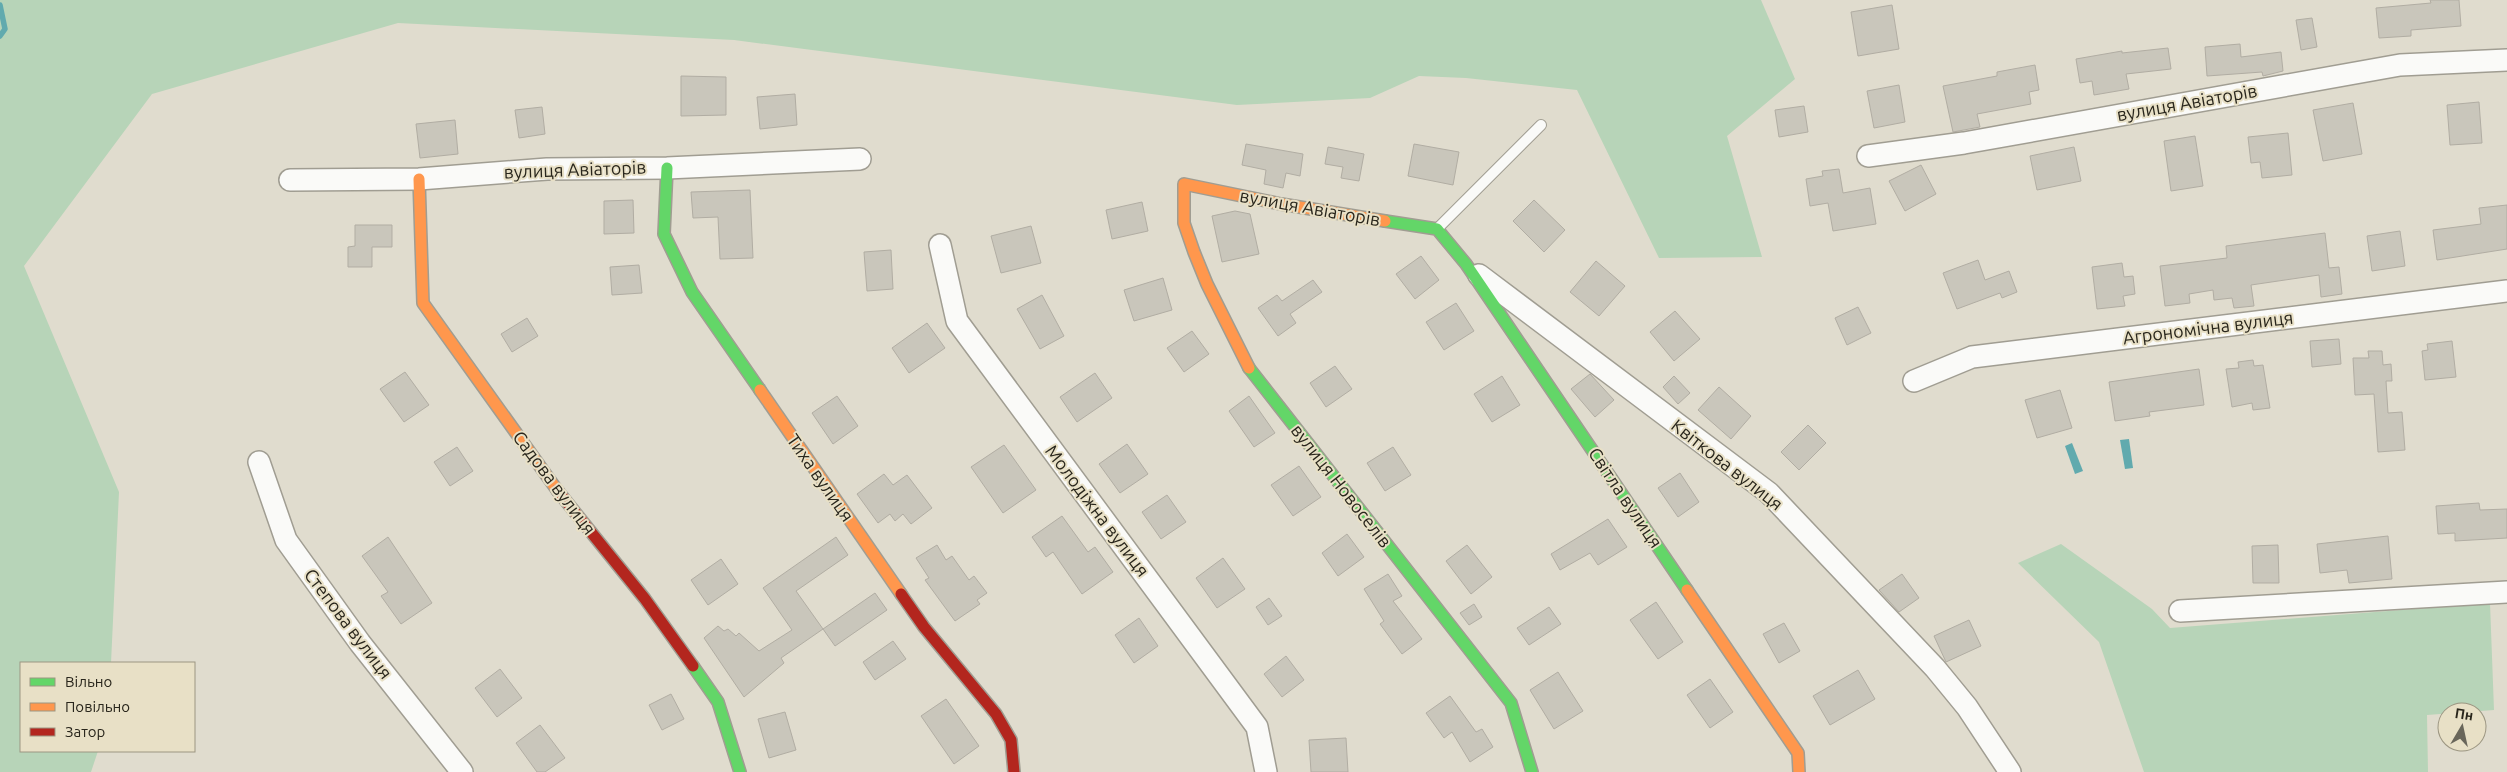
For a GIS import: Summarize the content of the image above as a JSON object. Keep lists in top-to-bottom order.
{
  "streets": {
    "street": [
      "вулиця Авіаторів",
      "Агрономічна вулиця",
      "Квіткова вулиця",
      "Тиха вулиця",
      "Садова вулиця",
      "вулиця Новоселів",
      "Світла вулиця",
      "Молодіжна вулиця",
      "Степова вулиця"
    ]
  },
  "crossings": [
    ["вулиця Авіаторів", "Тиха вулиця"],
    ["вулиця Авіаторів", "Садова вулиця"],
    ["вулиця Авіаторів", "вулиця Новоселів"],
    ["вулиця Авіаторів", "Світла вулиця"],
    ["Квіткова вулиця", "Світла вулиця"]
  ],
  "legend": ["Вільно", "Повільно", "Затор"],
  "north": "top"
}
